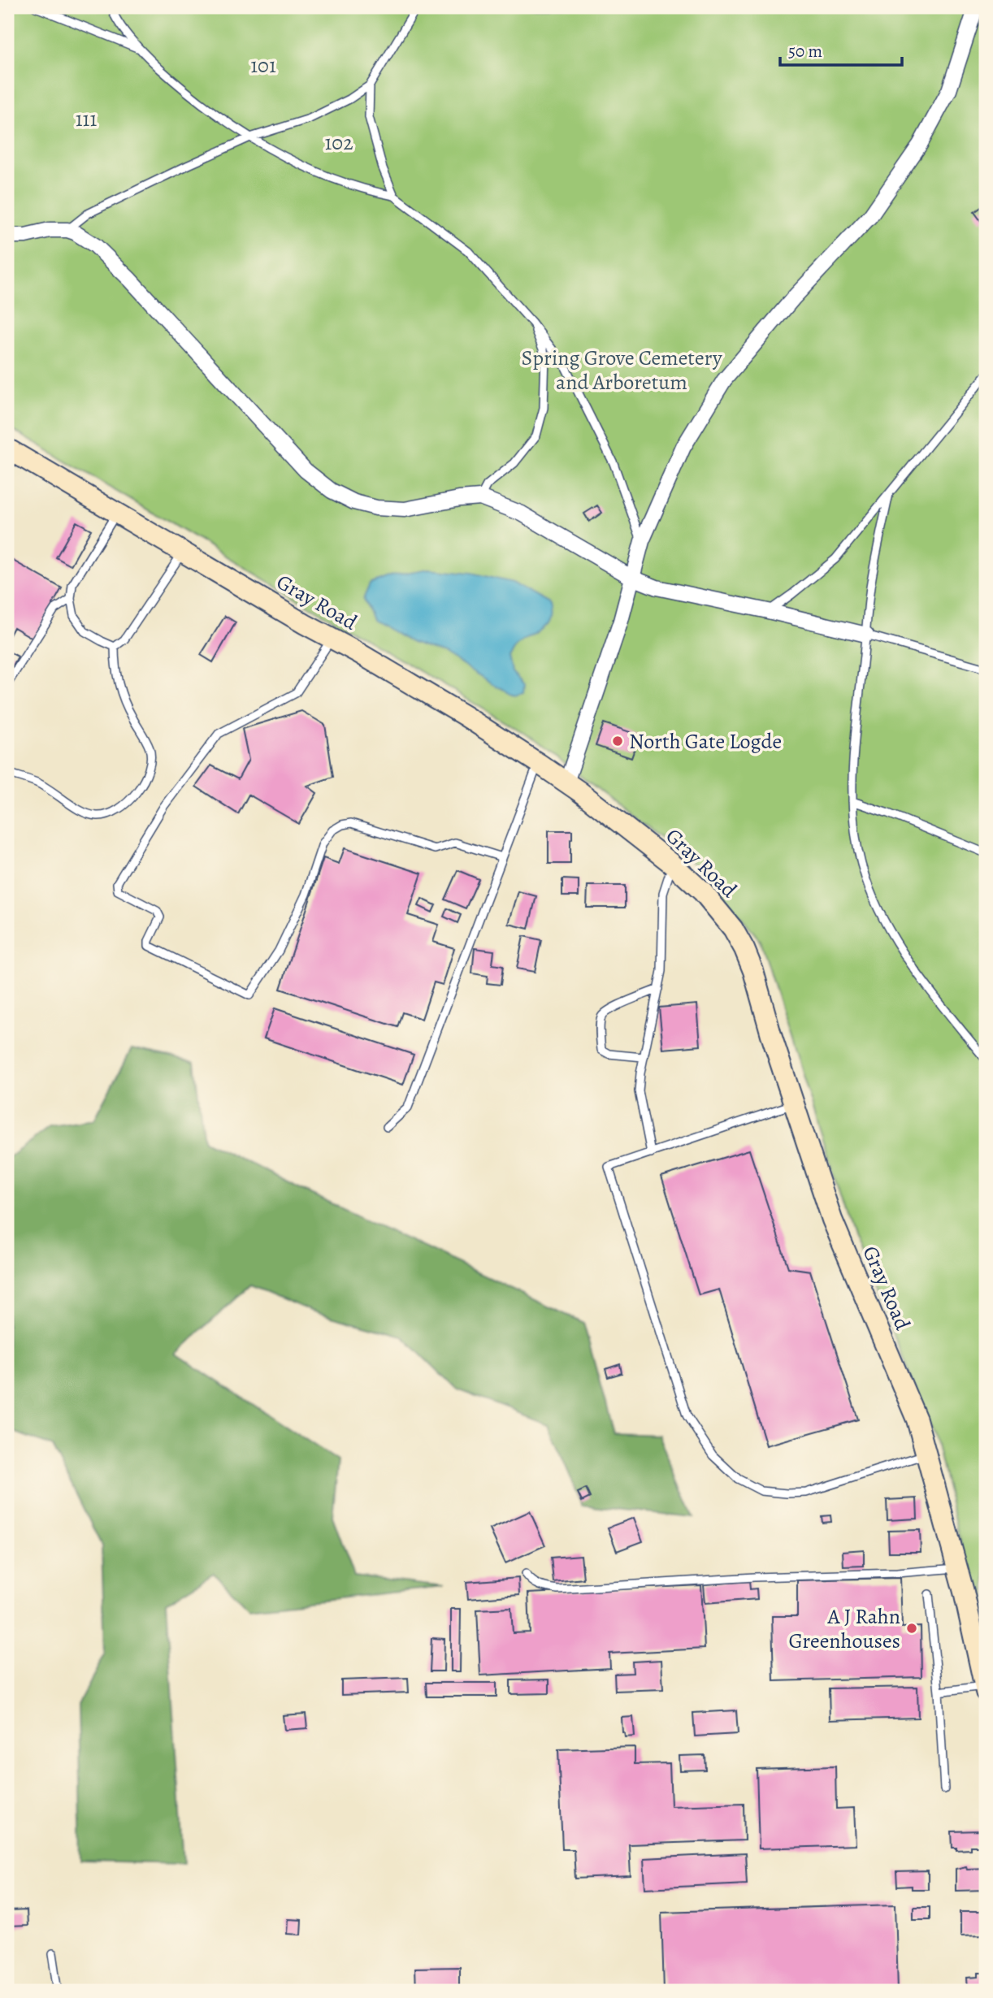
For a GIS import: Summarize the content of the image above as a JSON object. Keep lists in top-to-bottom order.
{
  "streets": {
    "street": ["Gray Road"]
  },
  "parks": [
    "101",
    "111",
    "102",
    "Spring Grove Cemetery and Arboretum"
  ],
  "places": ["North Gate Logde", "A J Rahn Greenhouses"],
  "scale_bar": "50 m"
}
